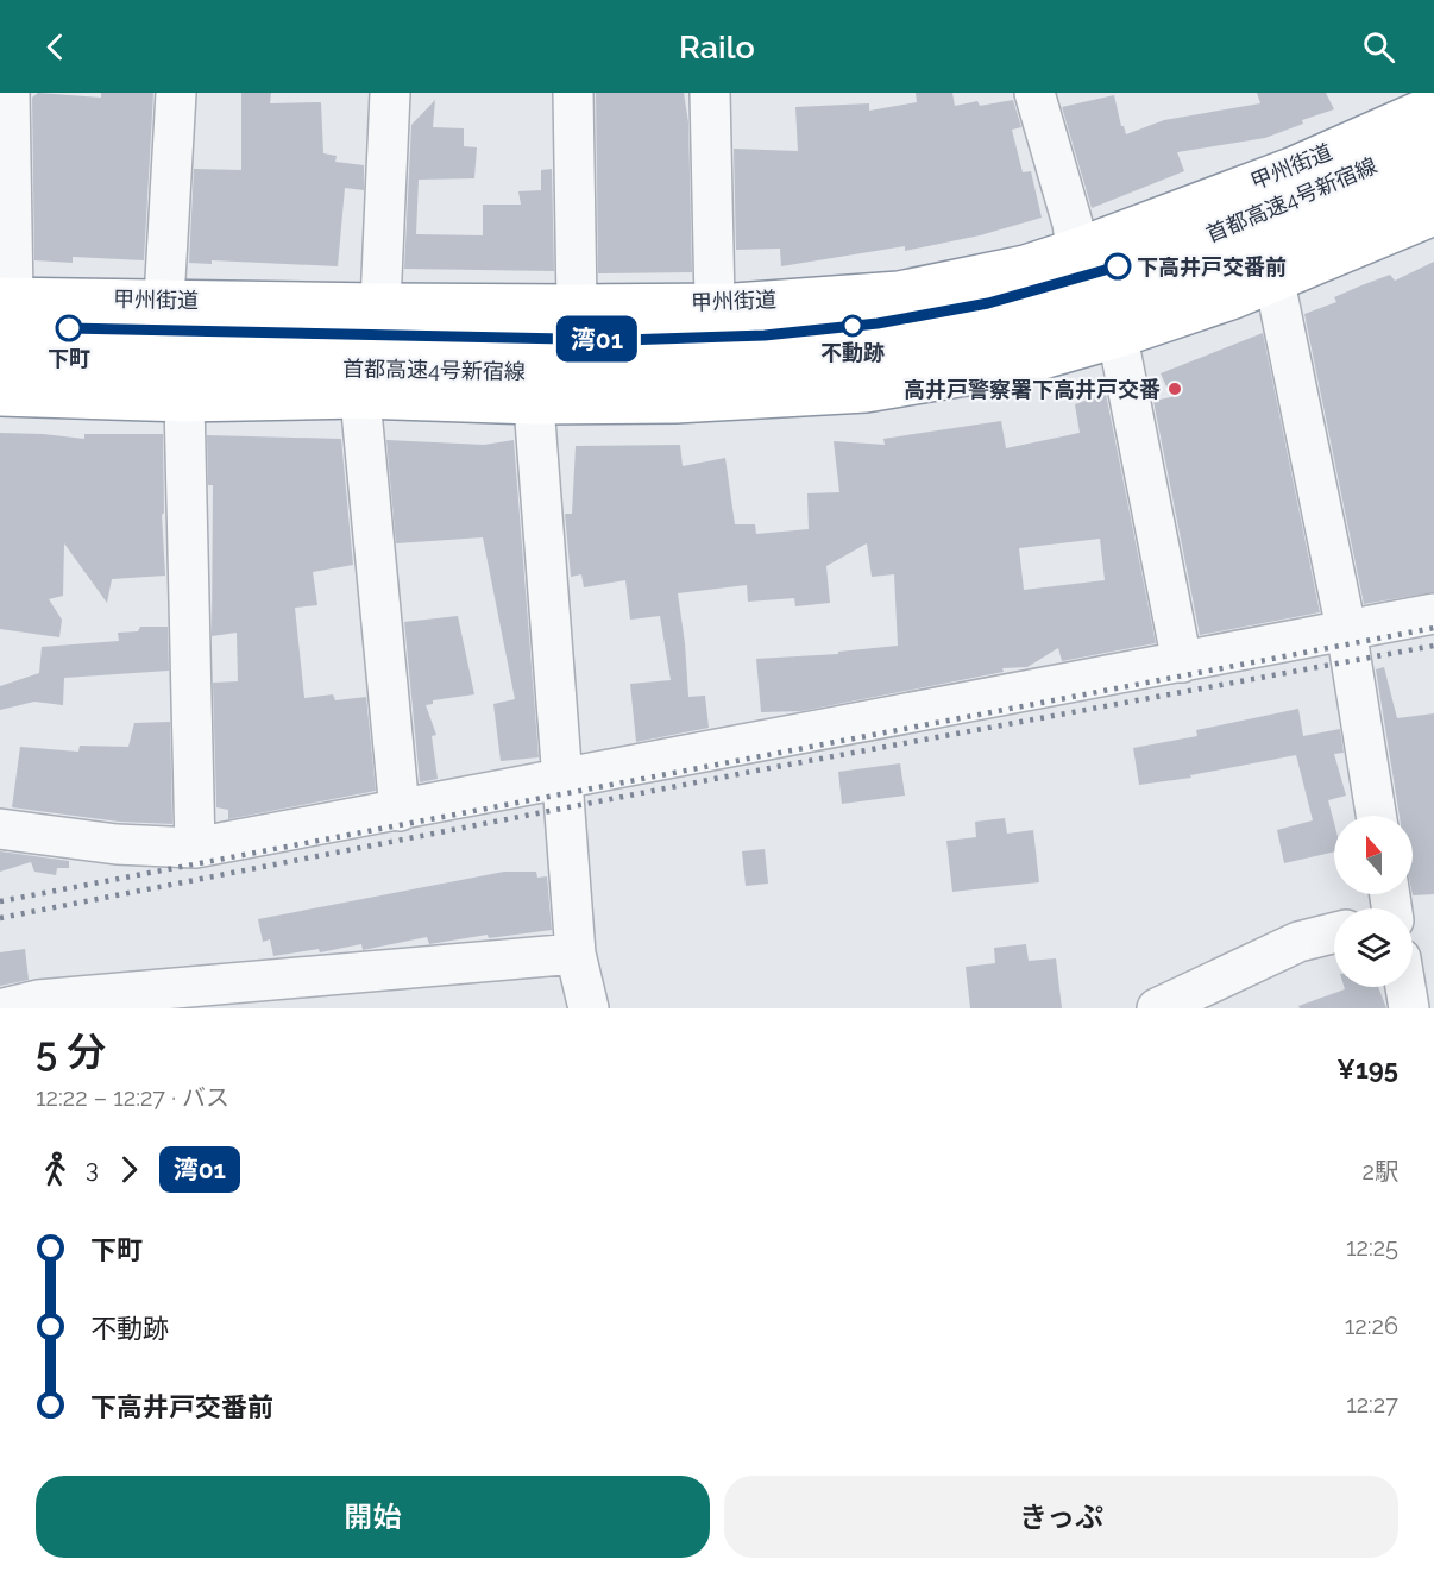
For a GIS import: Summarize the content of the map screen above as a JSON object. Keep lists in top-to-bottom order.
{
  "streets": {
    "highway": ["甲州街道", "首都高速4号新宿線"]
  },
  "crossings": [
    ["甲州街道", "首都高速4号新宿線"]
  ],
  "places": [
    "下高井戸交番前",
    "不動跡",
    "下町",
    "高井戸警察署下高井戸交番"
  ],
  "lines": ["bus line 湾01"],
  "north": "top",
  "page": {
    "header": "Railo",
    "on_map": "湾01",
    "heading": ["5 分", "12:22 – 12:27 · バス", "¥195"],
    "legs": ["3", "湾01", "2駅"],
    "list": [
      {
        "name": "下町",
        "value": "12:25"
      },
      {
        "name": "不動跡",
        "value": "12:26"
      },
      {
        "name": "下高井戸交番前",
        "value": "12:27"
      }
    ],
    "buttons": ["開始", "きっぷ"]
  }
}
